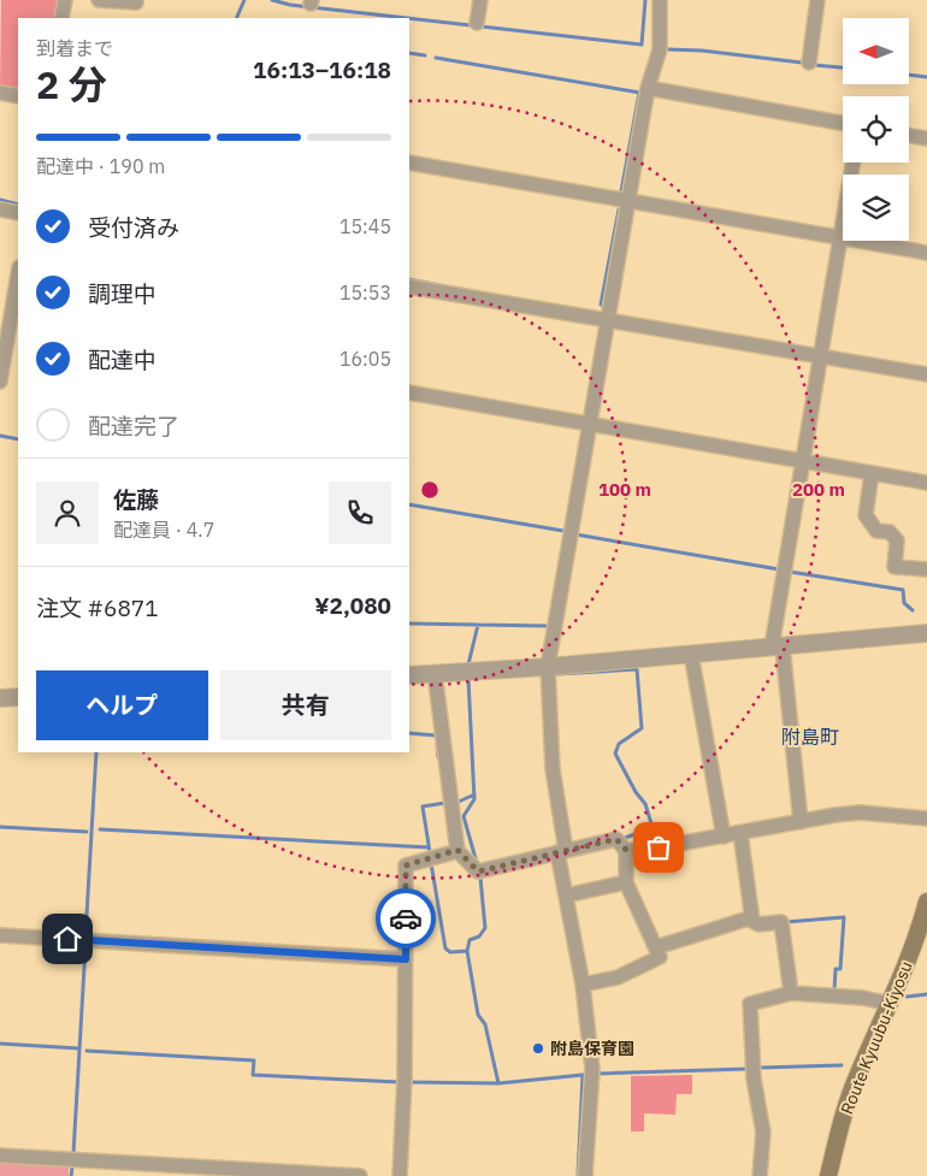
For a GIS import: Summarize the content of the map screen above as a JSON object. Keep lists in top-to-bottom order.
{
  "streets": {
    "main road": ["Route Kyuubu-Kiyosu"]
  },
  "districts": ["附島町"],
  "places": ["附島保育園"],
  "north": "left",
  "page": {
    "heading": ["2 分", "到着まで", "16:13–16:18"],
    "panel": [
      "佐藤",
      "配達員 · 4.7",
      "注文 #6871",
      "¥2,080"
    ],
    "bar": "配達中 · 190 m",
    "list": [
      ["受付済み", "15:45"],
      ["調理中", "15:53"],
      ["配達中", "16:05"],
      "配達完了"
    ],
    "buttons": ["ヘルプ", "共有"]
  },
  "rings": ["100 m", "200 m"]
}
